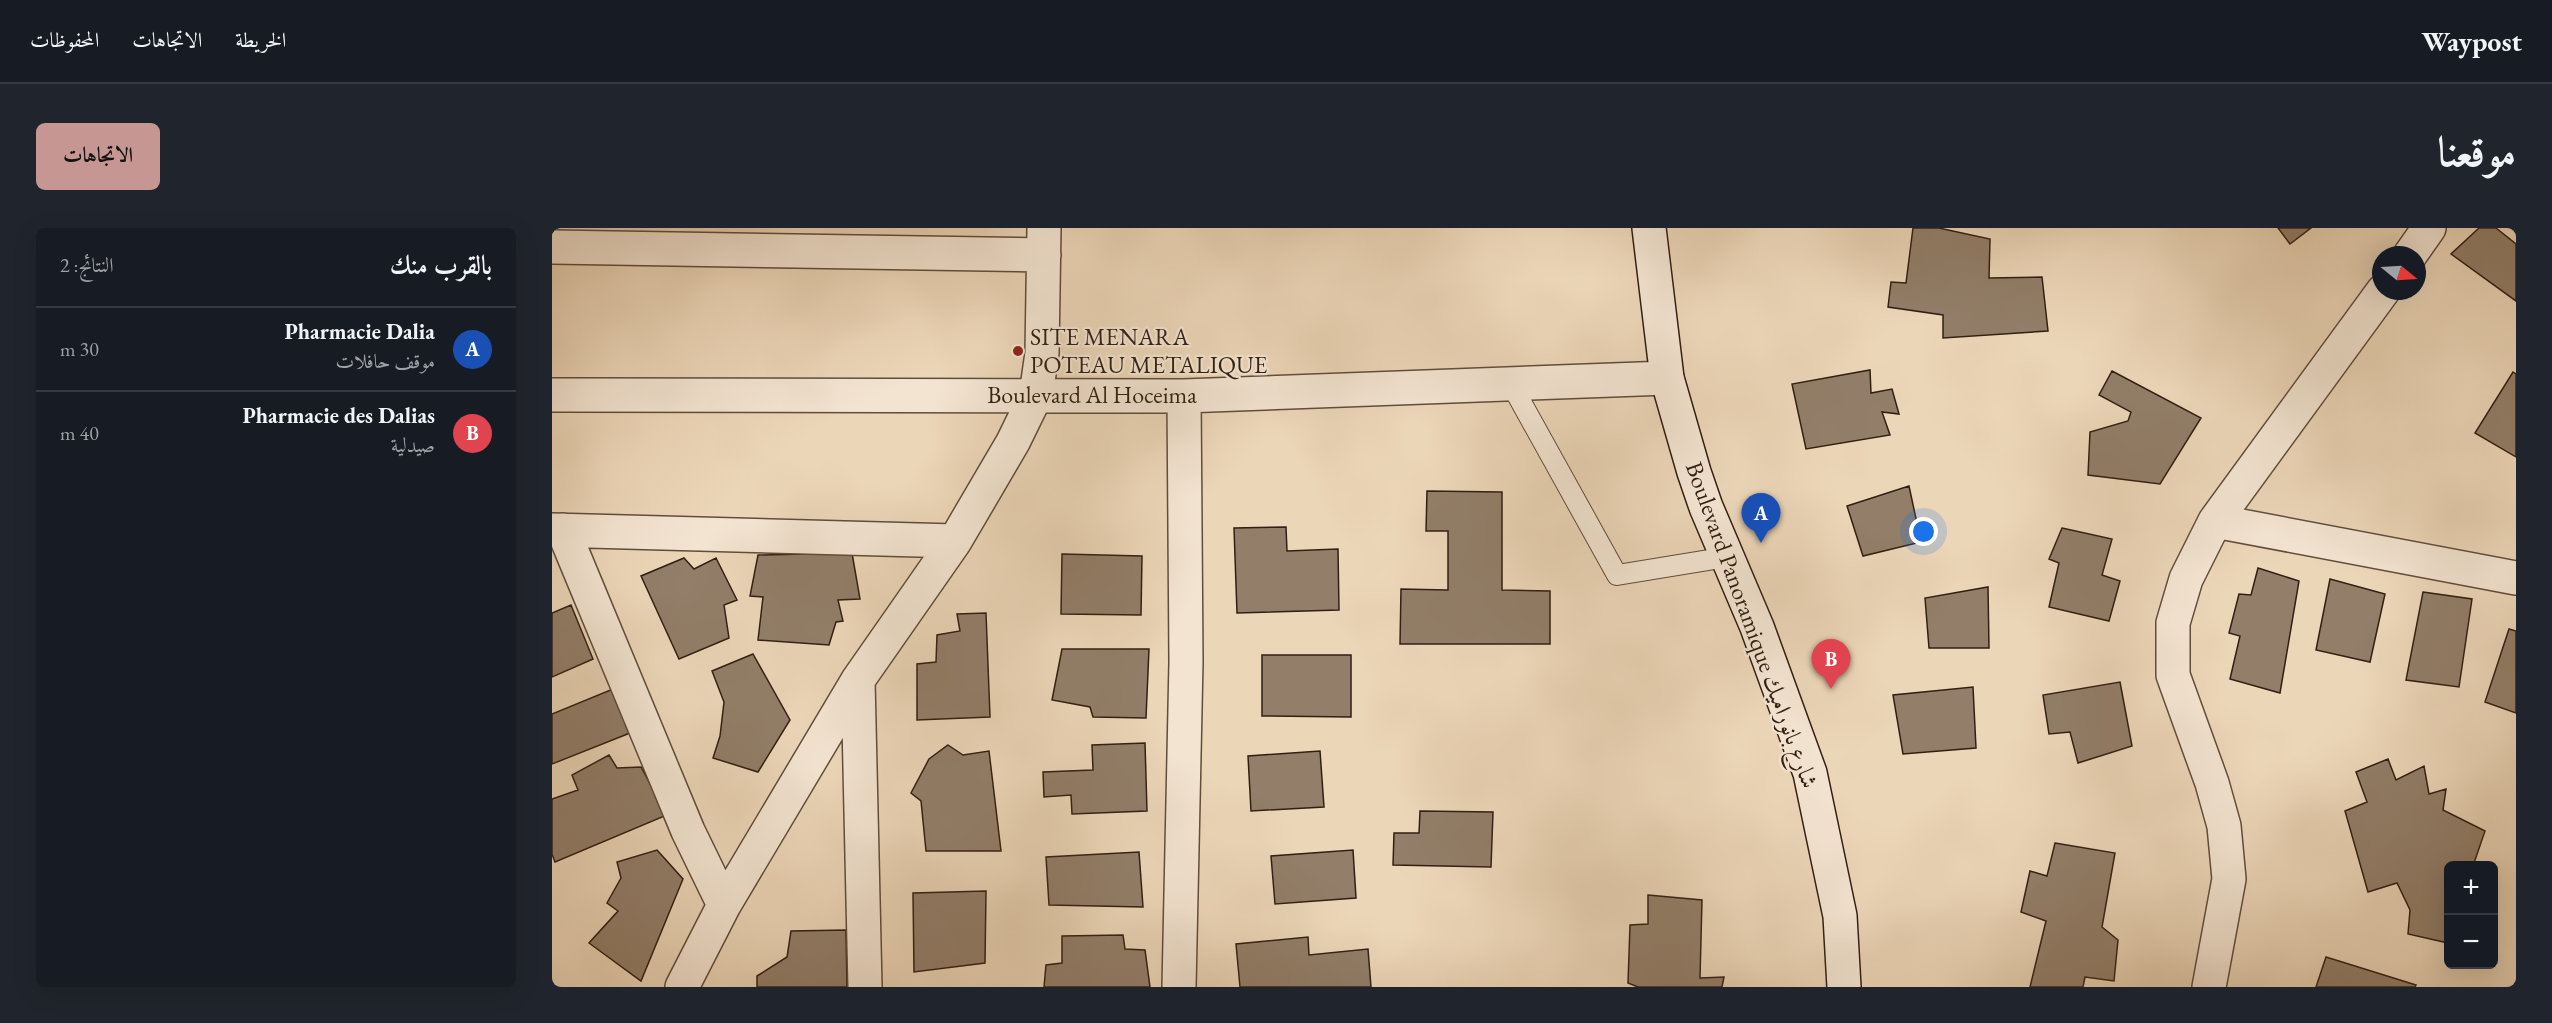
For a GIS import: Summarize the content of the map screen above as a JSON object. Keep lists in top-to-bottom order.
{
  "streets": {
    "street": ["Boulevard Al Hoceima", "Boulevard Panoramique شارع بانوراميك"]
  },
  "crossings": [
    ["Boulevard Al Hoceima", "Boulevard Panoramique شارع بانوراميك"]
  ],
  "places": ["SITE MENARA POTEAU METALIQUE"],
  "north": "right",
  "page": {
    "header": "Waypost",
    "nav": ["الخريطة", "الاتجاهات", "المحفوظات"],
    "title": "موقعنا",
    "buttons": "الاتجاهات",
    "heading": ["بالقرب منك", "النتائج: 2"],
    "list": [
      {
        "mark": "A",
        "name": "Pharmacie Dalia",
        "note": "موقف حافلات",
        "value": "30 m"
      },
      {
        "mark": "B",
        "name": "Pharmacie des Dalias",
        "note": "صيدلية",
        "value": "40 m"
      }
    ],
    "pins": ["A", "B"],
    "map_buttons": ["+", "−"]
  }
}
